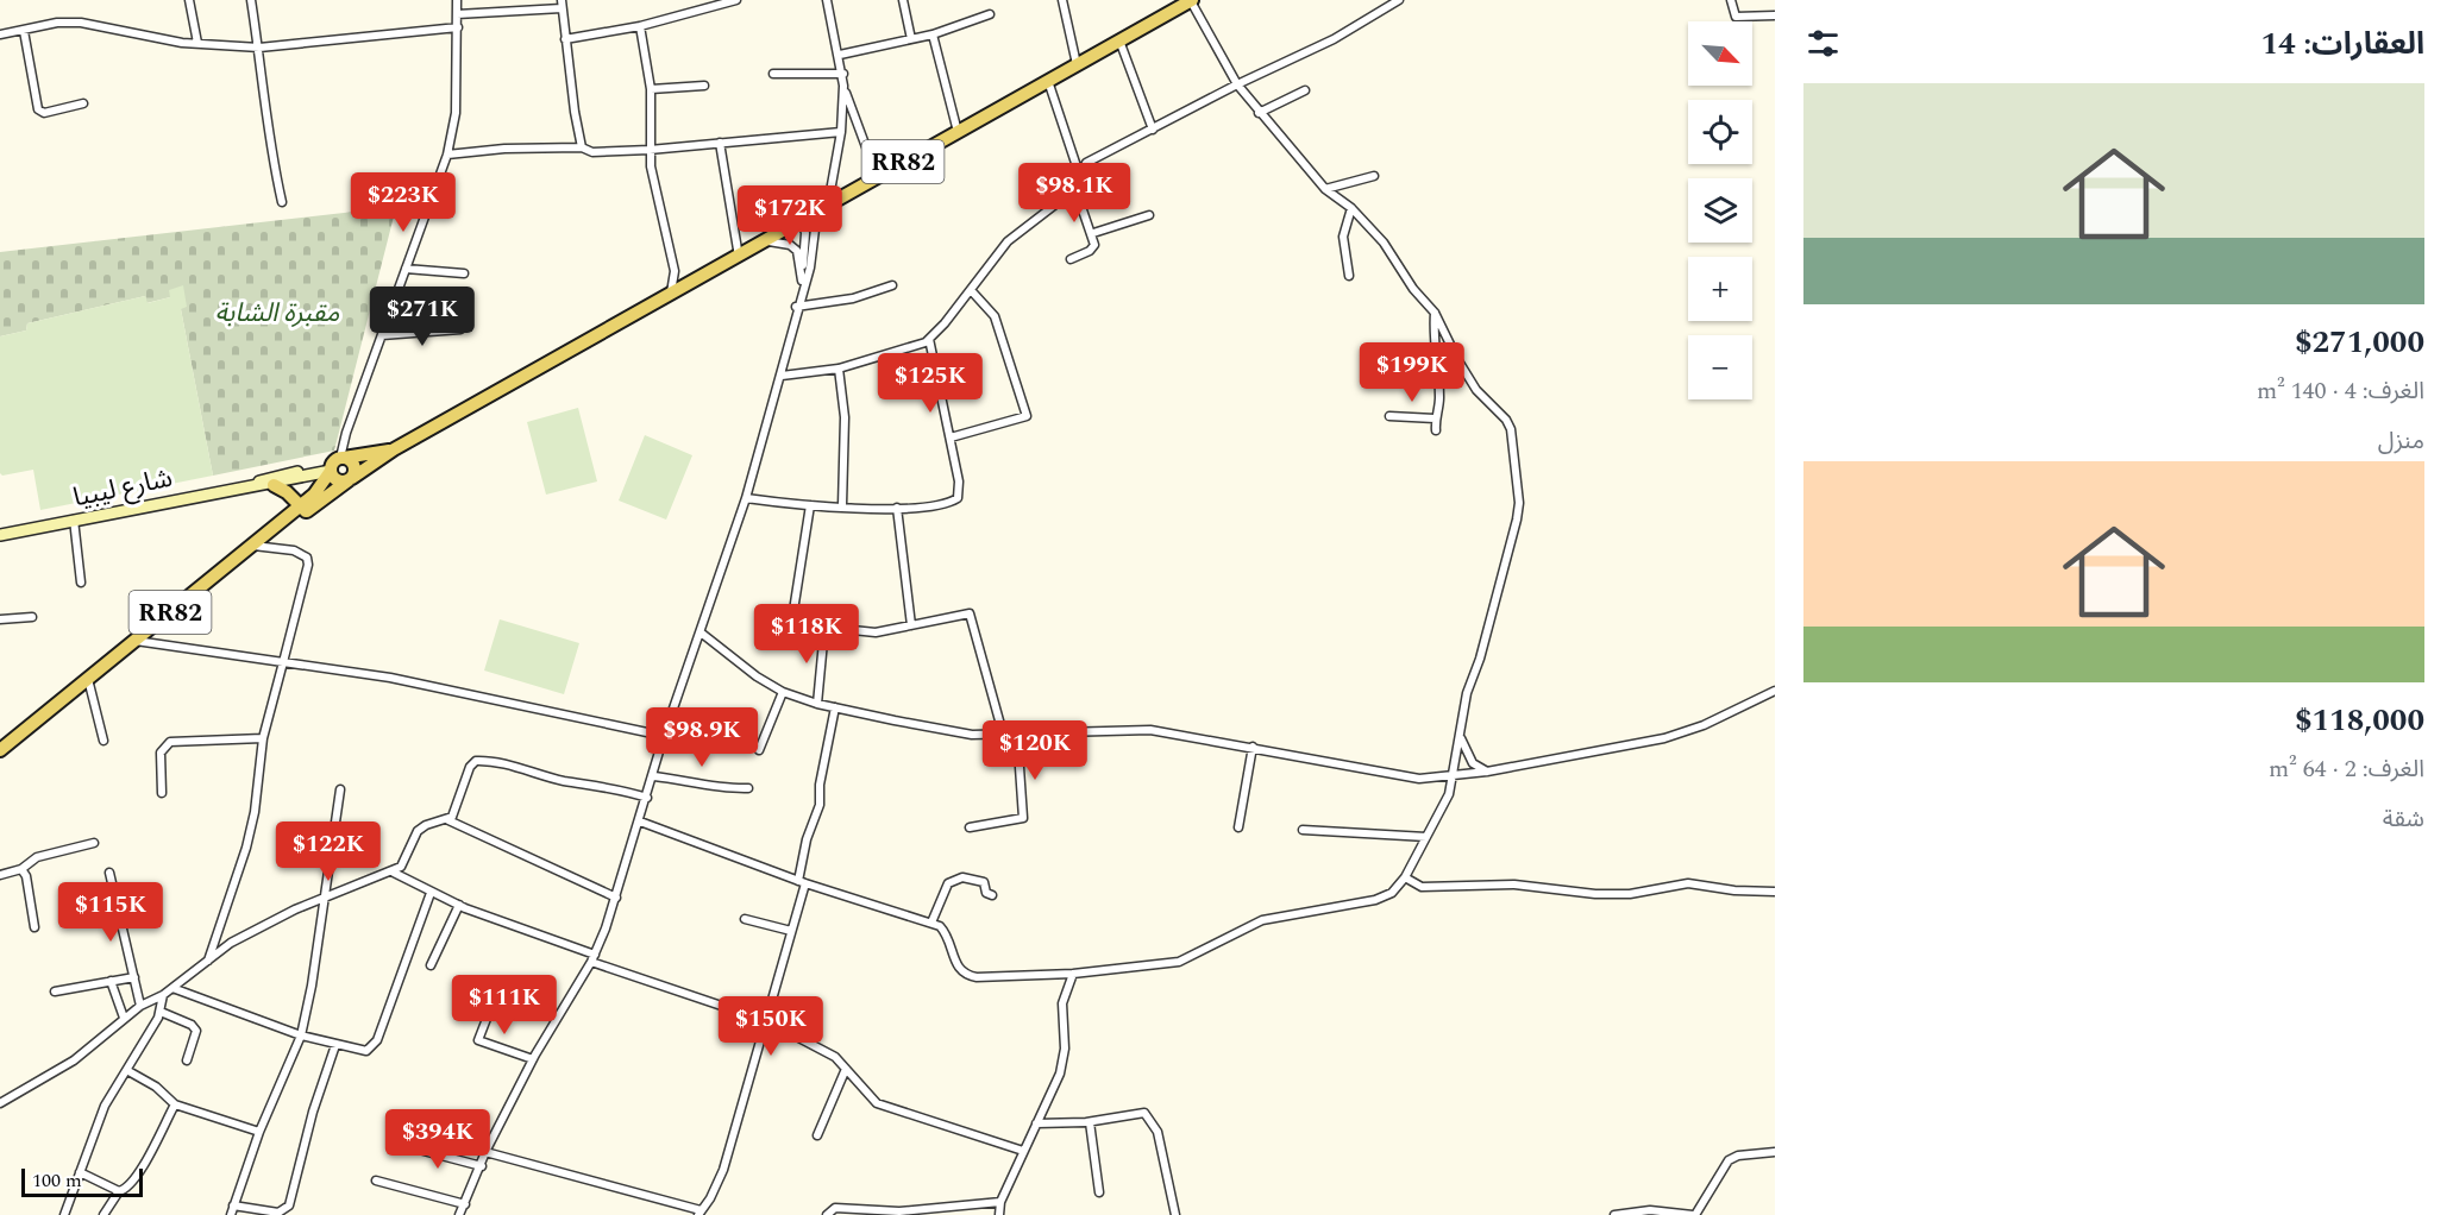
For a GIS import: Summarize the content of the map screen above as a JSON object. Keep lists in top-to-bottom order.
{
  "streets": {
    "main road": ["RR82", "شارع ليبيا"]
  },
  "crossings": [
    ["RR82", "شارع ليبيا"]
  ],
  "parks": ["مقبرة الشابة"],
  "scale_bar": "100 m",
  "north": "bottom right",
  "page": {
    "heading": "العقارات: 14",
    "map_buttons": ["+", "−"],
    "list": [
      {
        "name": "$271,000",
        "note": "الغرف: 4 · 140 m² · منزل"
      },
      {
        "name": "$118,000",
        "note": "الغرف: 2 · 64 m² · شقة"
      }
    ],
    "price": [
      "$98.1K",
      "$223K",
      "$172K",
      "$271K",
      "$199K",
      "$125K",
      "$118K",
      "$98.9K",
      "$120K",
      "$122K",
      "$115K",
      "$111K",
      "$150K",
      "$394K"
    ],
    "scale": "100 m"
  }
}
